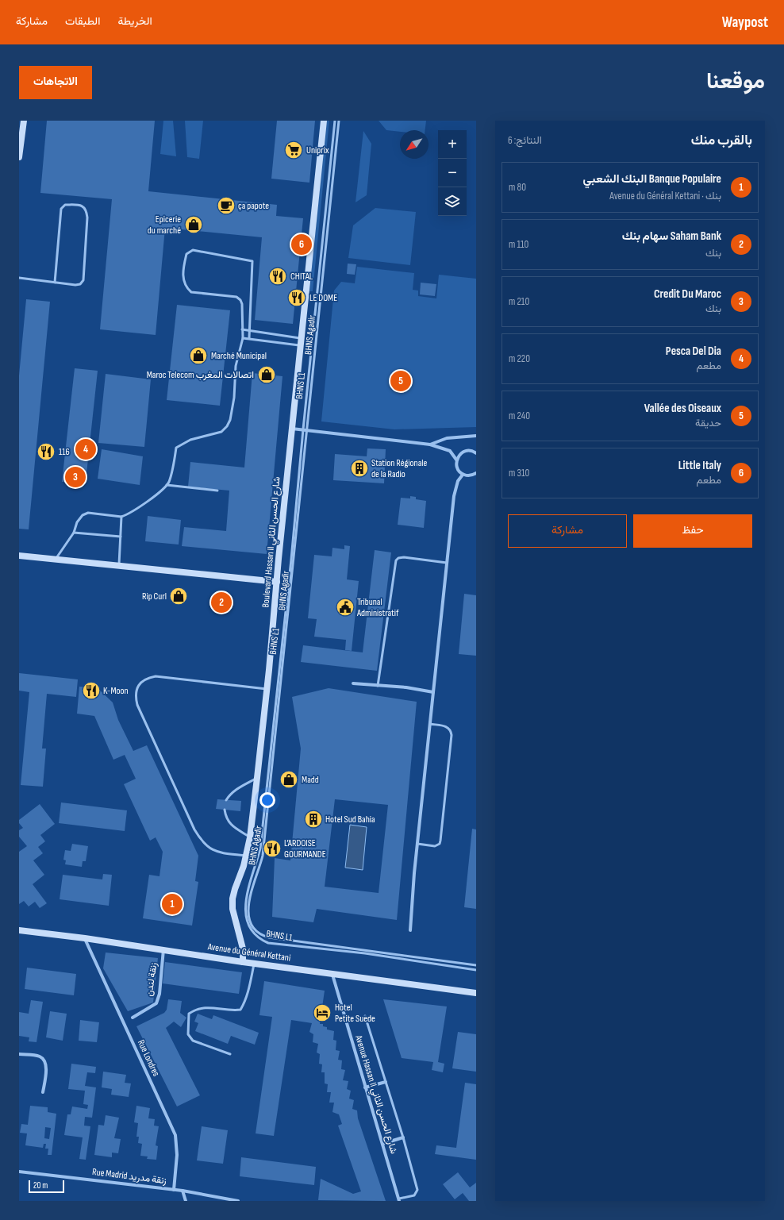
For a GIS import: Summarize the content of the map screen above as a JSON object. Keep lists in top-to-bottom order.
{
  "streets": {
    "street": [
      "Boulevard Hassan II شارع الحسن الثاني",
      "Avenue du Général Kettani",
      "زنقة لندن",
      "Rue Londres",
      "Avenue Hassan II شارع الحسن الثاني",
      "Rue Madrid زنقة مدريد"
    ],
    "lane": ["BHNS Agadir", "BHNS L1"]
  },
  "crossings": [
    ["BHNS Agadir", "BHNS L1"],
    ["Boulevard Hassan II شارع الحسن الثاني", "Avenue du Général Kettani"],
    ["Avenue du Général Kettani", "زنقة لندن"],
    ["Avenue du Général Kettani", "Rue Londres"],
    ["Avenue du Général Kettani", "Avenue Hassan II شارع الحسن الثاني"],
    ["Rue Londres", "Rue Madrid زنقة مدريد"]
  ],
  "places": {
    "supermarket": ["Uniprix"],
    "cafe": ["ça papote"],
    "shop": [
      "Epicerie du marché",
      "Marché Municipal",
      "Maroc Telecom اتصالات المغرب",
      "Rip Curl",
      "Madd"
    ],
    "restaurant": [
      "CHITAL",
      "LE DOME",
      "116",
      "K-Moon",
      "L’ARDOISE GOURMANDE"
    ],
    "building": ["Station Régionale de la Radio", "Hotel Sud Bahia"],
    "public building": ["Tribunal Administratif"],
    "hotel": ["Hotel Petite Suede"]
  },
  "scale_bar": "20 m",
  "north": "bottom left",
  "page": {
    "header": "Waypost",
    "nav": ["الخريطة", "الطبقات", "مشاركة"],
    "title": "موقعنا",
    "buttons": [
      "الاتجاهات",
      ["حفظ", "مشاركة"]
    ],
    "heading": ["بالقرب منك", "النتائج: 6"],
    "map_buttons": ["+", "−"],
    "list": [
      {
        "mark": "1",
        "name": "Banque Populaire البنك الشعبي",
        "note": "بنك · Avenue du Général Kettani",
        "value": "80 m"
      },
      {
        "mark": "2",
        "name": "Saham Bank سهام بنك",
        "note": "بنك",
        "value": "110 m"
      },
      {
        "mark": "3",
        "name": "Credit Du Maroc",
        "note": "بنك",
        "value": "210 m"
      },
      {
        "mark": "4",
        "name": "Pesca Del Dia",
        "note": "مطعم",
        "value": "220 m"
      },
      {
        "mark": "5",
        "name": "Vallée des Oiseaux",
        "note": "حديقة",
        "value": "240 m"
      },
      {
        "mark": "6",
        "name": "Little Italy",
        "note": "مطعم",
        "value": "310 m"
      }
    ],
    "pins": [
      "6",
      "5",
      "4",
      "3",
      "2",
      "1"
    ],
    "scale": "20 m"
  }
}
